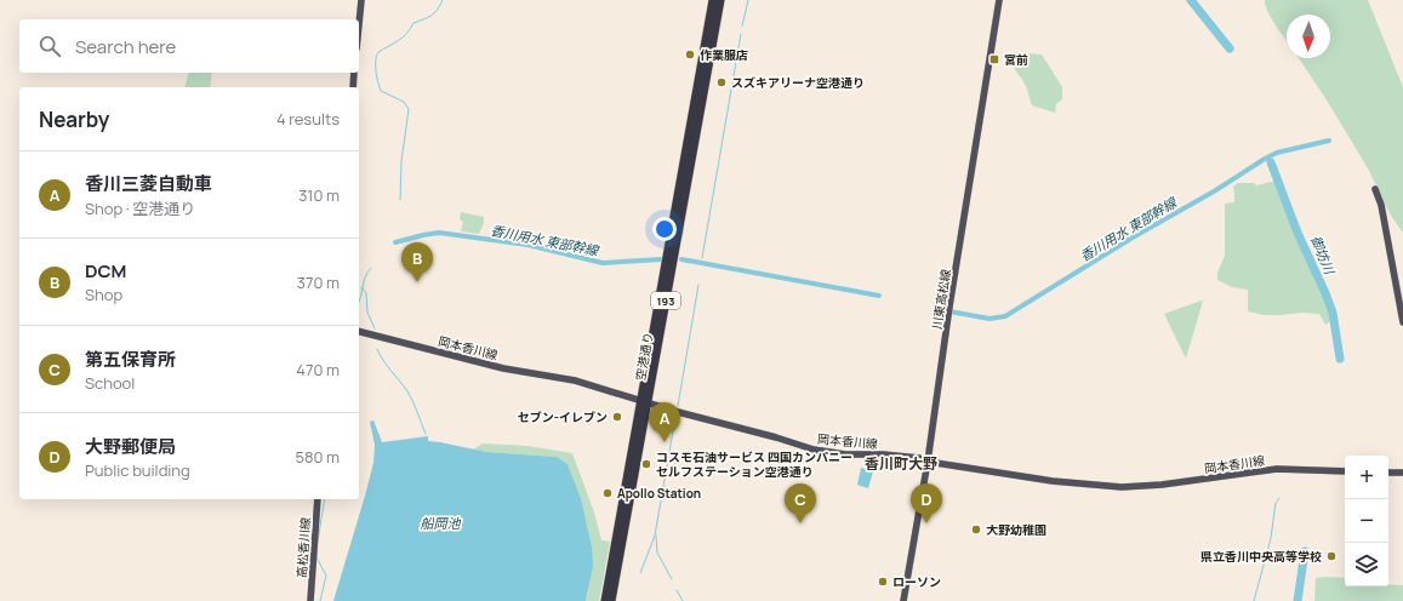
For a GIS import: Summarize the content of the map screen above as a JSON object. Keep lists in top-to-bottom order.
{
  "streets": {
    "highway": ["193", "空港通り"],
    "main road": ["川東高松線", "岡本香川線", "高松香川線"]
  },
  "crossings": [
    ["川東高松線", "岡本香川線"],
    ["岡本香川線", "空港通り"]
  ],
  "districts": ["香川町大野"],
  "water": ["香川用水 東部幹線", "御坊川", "船岡池"],
  "places": {
    "other": [
      "作業服店",
      "スズキアリーナ空港通り",
      "セブン-イレブン",
      "コスモ石油サービス 四国カンパニー セルフステーション空港通り",
      "Apollo Station",
      "大野幼稚園",
      "県立香川中央高等学校",
      "ローソン"
    ],
    "transit": ["宮前"]
  },
  "north": "bottom",
  "page": {
    "search": "Search here",
    "heading": ["Nearby", "4 results"],
    "list": [
      {
        "mark": "A",
        "name": "香川三菱自動車",
        "note": "Shop · 空港通り",
        "value": "310 m"
      },
      {
        "mark": "B",
        "name": "DCM",
        "note": "Shop",
        "value": "370 m"
      },
      {
        "mark": "C",
        "name": "第五保育所",
        "note": "School",
        "value": "470 m"
      },
      {
        "mark": "D",
        "name": "大野郵便局",
        "note": "Public building",
        "value": "580 m"
      }
    ],
    "pins": [
      "B",
      "A",
      "C",
      "D"
    ],
    "map_buttons": ["+", "−"]
  }
}
